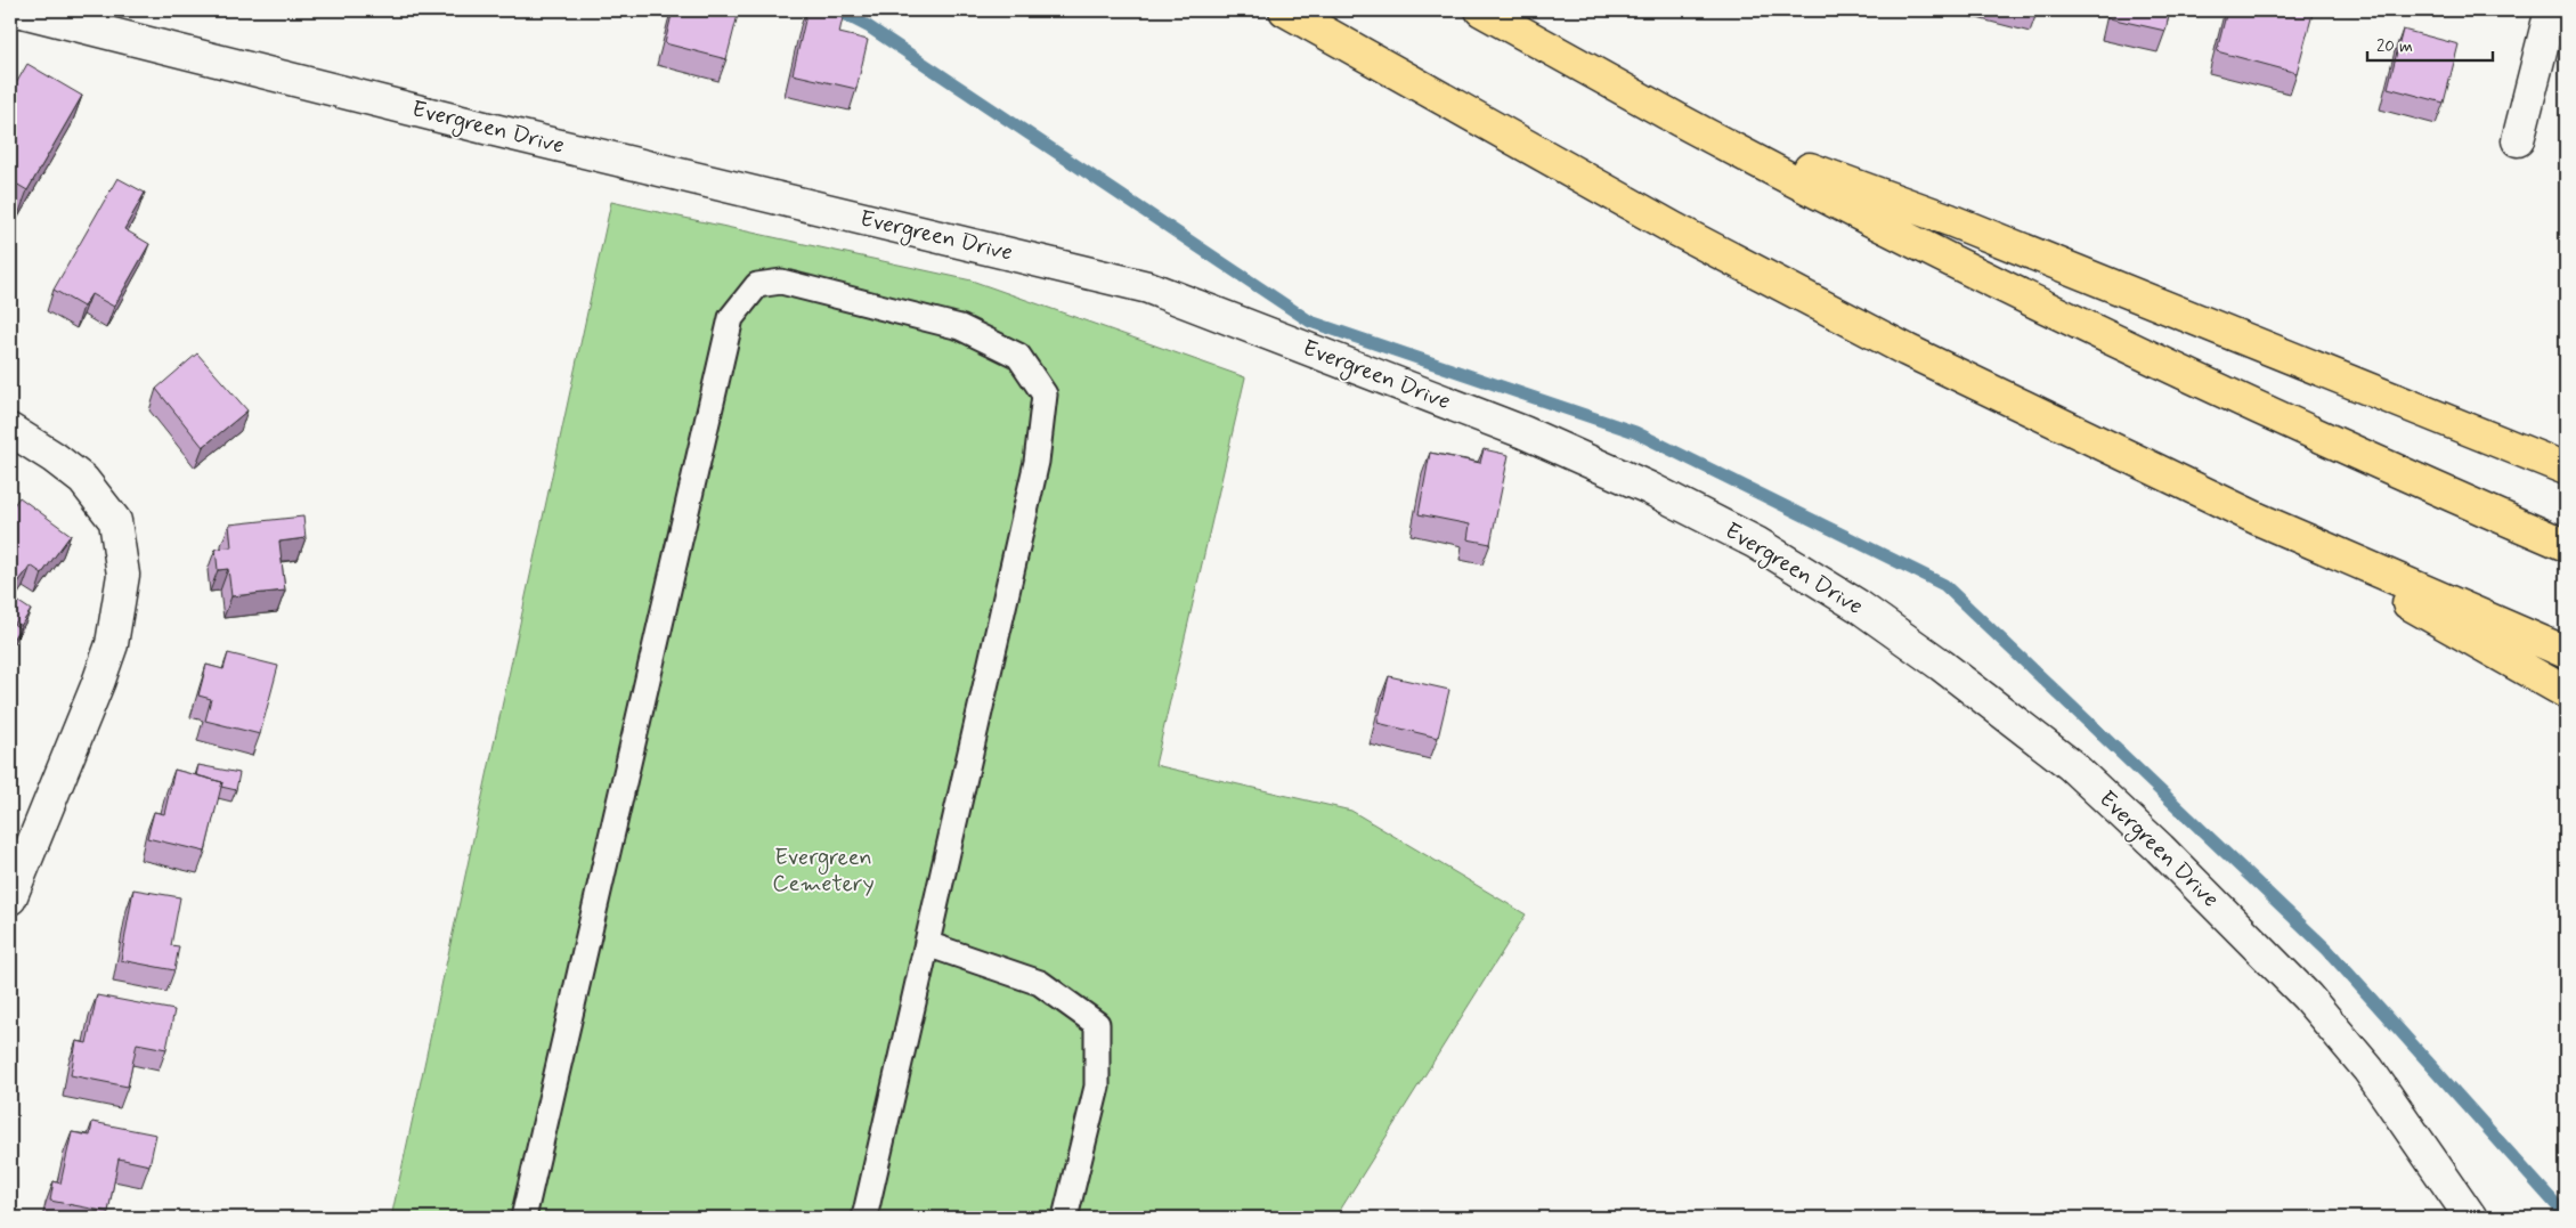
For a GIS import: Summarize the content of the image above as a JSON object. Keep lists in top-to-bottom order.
{
  "streets": {
    "street": ["Evergreen Drive"]
  },
  "parks": ["Evergreen Cemetery"],
  "scale_bar": "20 m"
}
